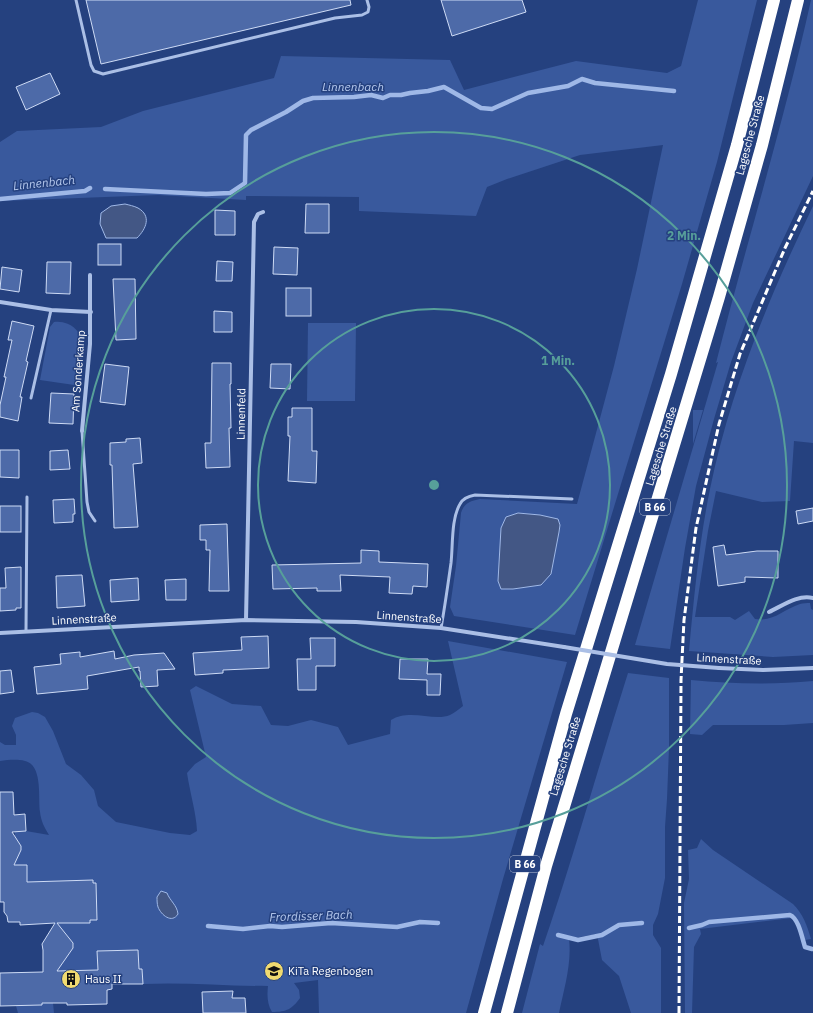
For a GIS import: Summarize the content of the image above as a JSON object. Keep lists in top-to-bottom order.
{
  "streets": {
    "highway": ["Lagesche Straße", "B 66"],
    "street": ["Am Sonderkamp", "Linnenfeld", "Linnenstraße"]
  },
  "crossings": [
    ["Linnenfeld", "Linnenstraße"]
  ],
  "water": ["Linnenbach", "Frordisser Bach"],
  "places": {
    "school or university": ["KiTa Regenbogen"],
    "building": ["Haus II"]
  },
  "rings": ["2 Min.", "1 Min."]
}
